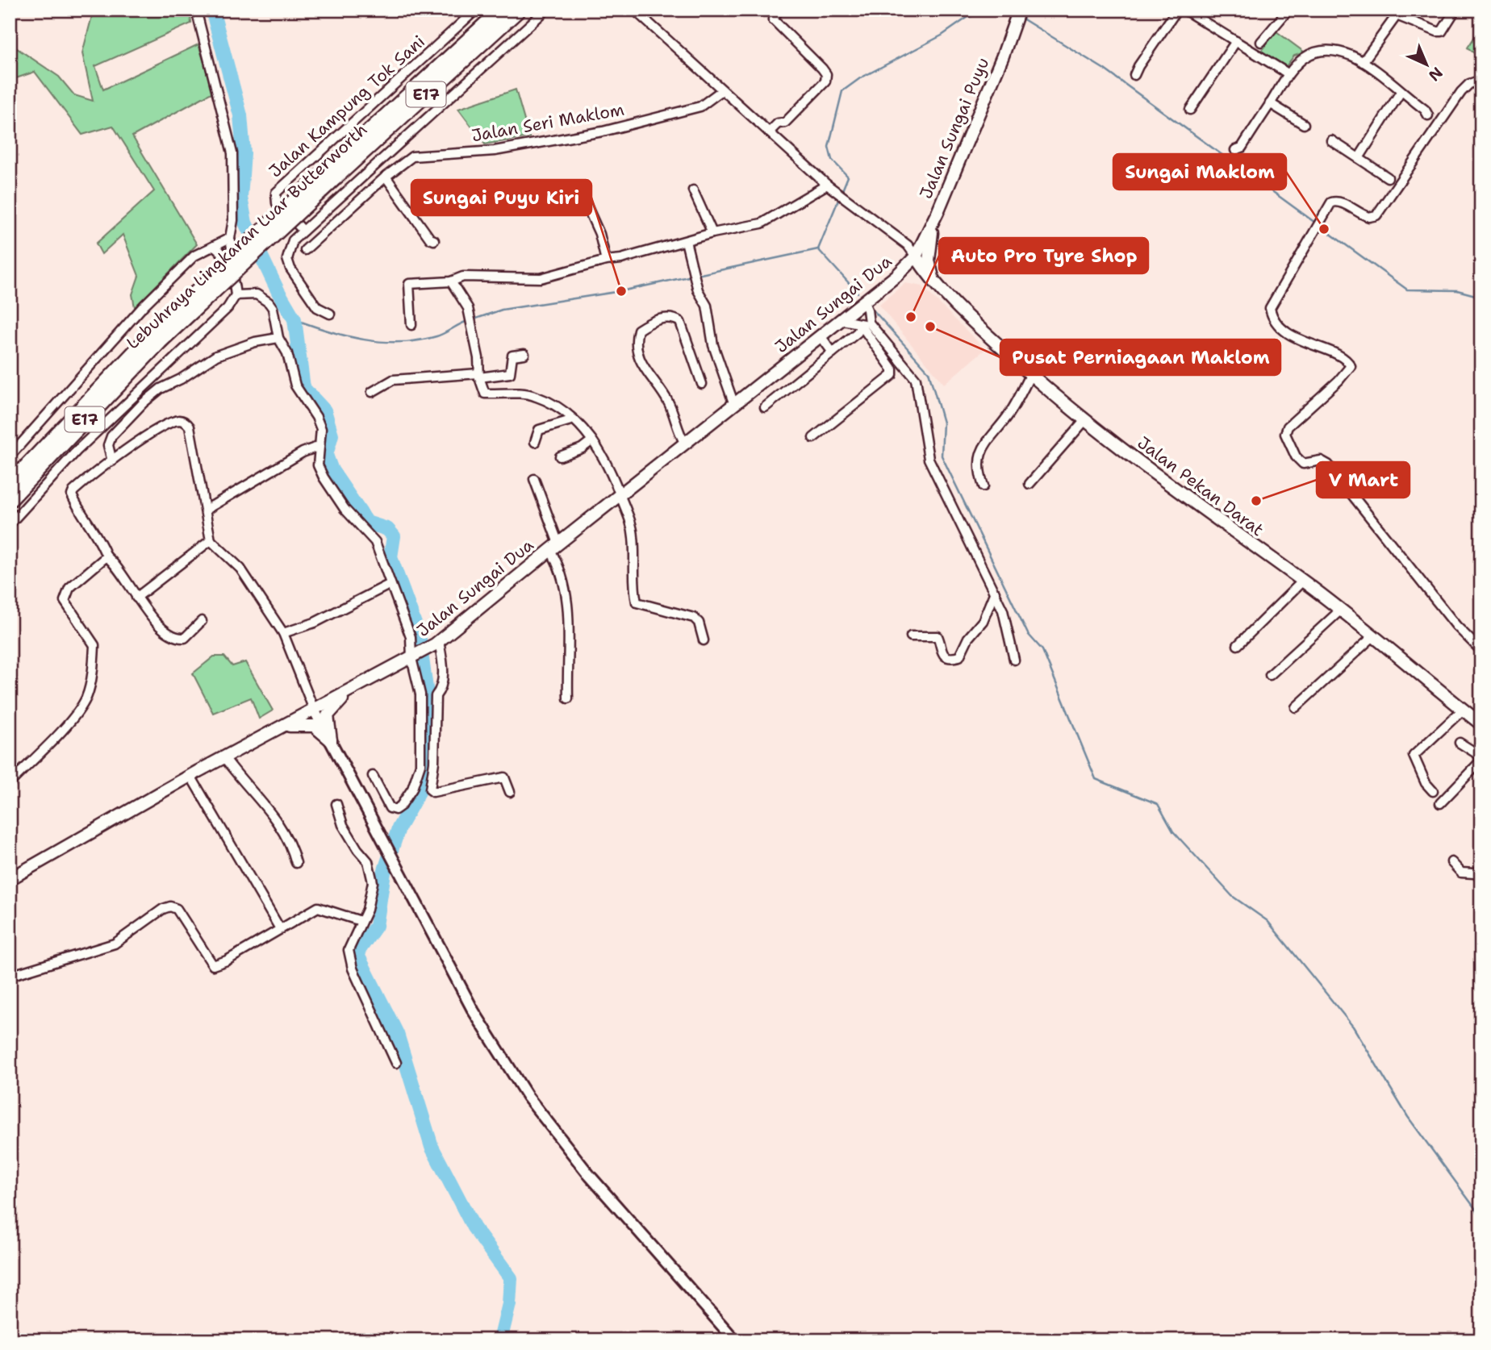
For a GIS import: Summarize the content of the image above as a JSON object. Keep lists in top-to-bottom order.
{
  "streets": {
    "highway": ["E17", "Lebuhraya Lingkaran Luar Butterworth"],
    "main road": ["Jalan Sungai Puyu", "Jalan Sungai Dua", "Jalan Pekan Darat"],
    "street": ["Jalan Kampung Tok Sani", "Jalan Seri Maklom"]
  },
  "crossings": [
    ["Jalan Sungai Puyu", "Jalan Sungai Dua"],
    ["Jalan Sungai Puyu", "Jalan Pekan Darat"],
    ["Jalan Sungai Dua", "Jalan Pekan Darat"]
  ],
  "places": [
    "Sungai Maklom",
    "Sungai Puyu Kiri",
    "Auto Pro Tyre Shop",
    "Pusat Perniagaan Maklom",
    "V Mart"
  ],
  "north": "bottom right"
}
